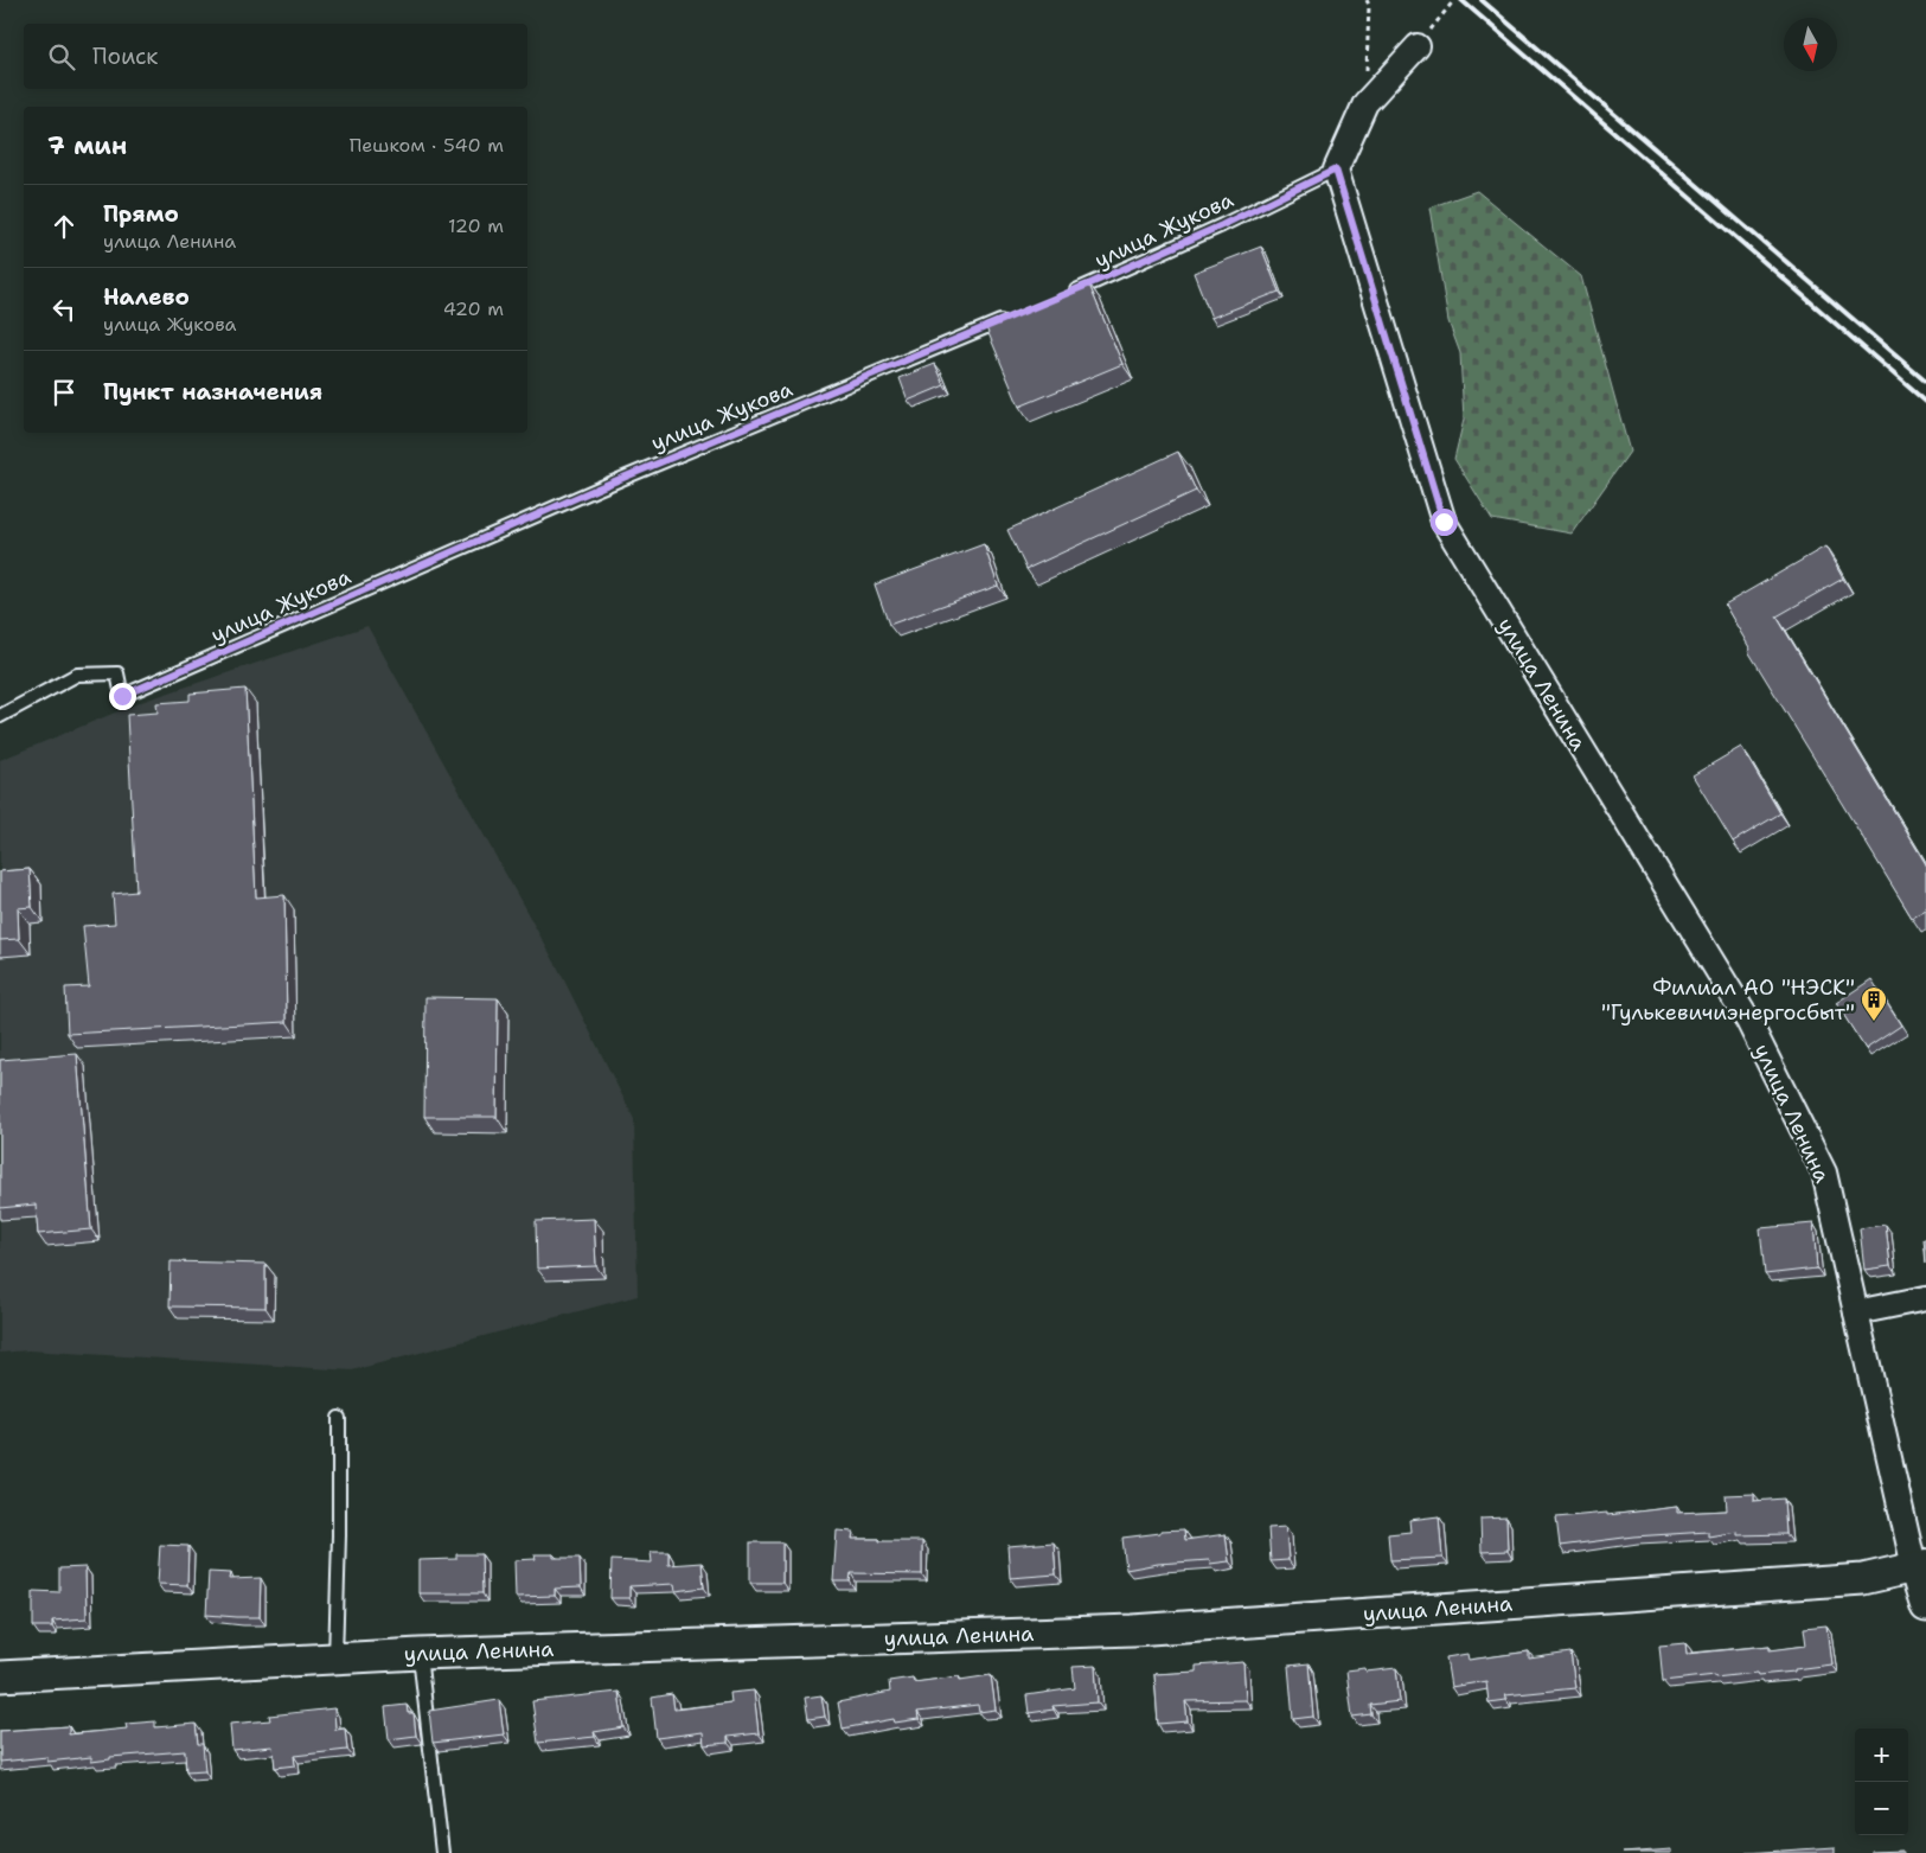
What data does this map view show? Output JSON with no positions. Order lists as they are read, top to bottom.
{
  "streets": {
    "street": ["улица Ленина"],
    "lane": ["улица Жукова"]
  },
  "crossings": [
    ["улица Жукова", "улица Ленина"]
  ],
  "places": {
    "building": ["Филиал АО \"НЭСК\" \"Гулькевичиэнергосбыт\""]
  },
  "north": "bottom",
  "page": {
    "search": "Поиск",
    "heading": ["7 мин", "Пешком · 540 m"],
    "list": [
      ["Прямо", "улица Ленина", "120 m"],
      ["Налево", "улица Жукова", "420 m"],
      "Пункт назначения"
    ],
    "map_buttons": ["+", "−"]
  }
}
